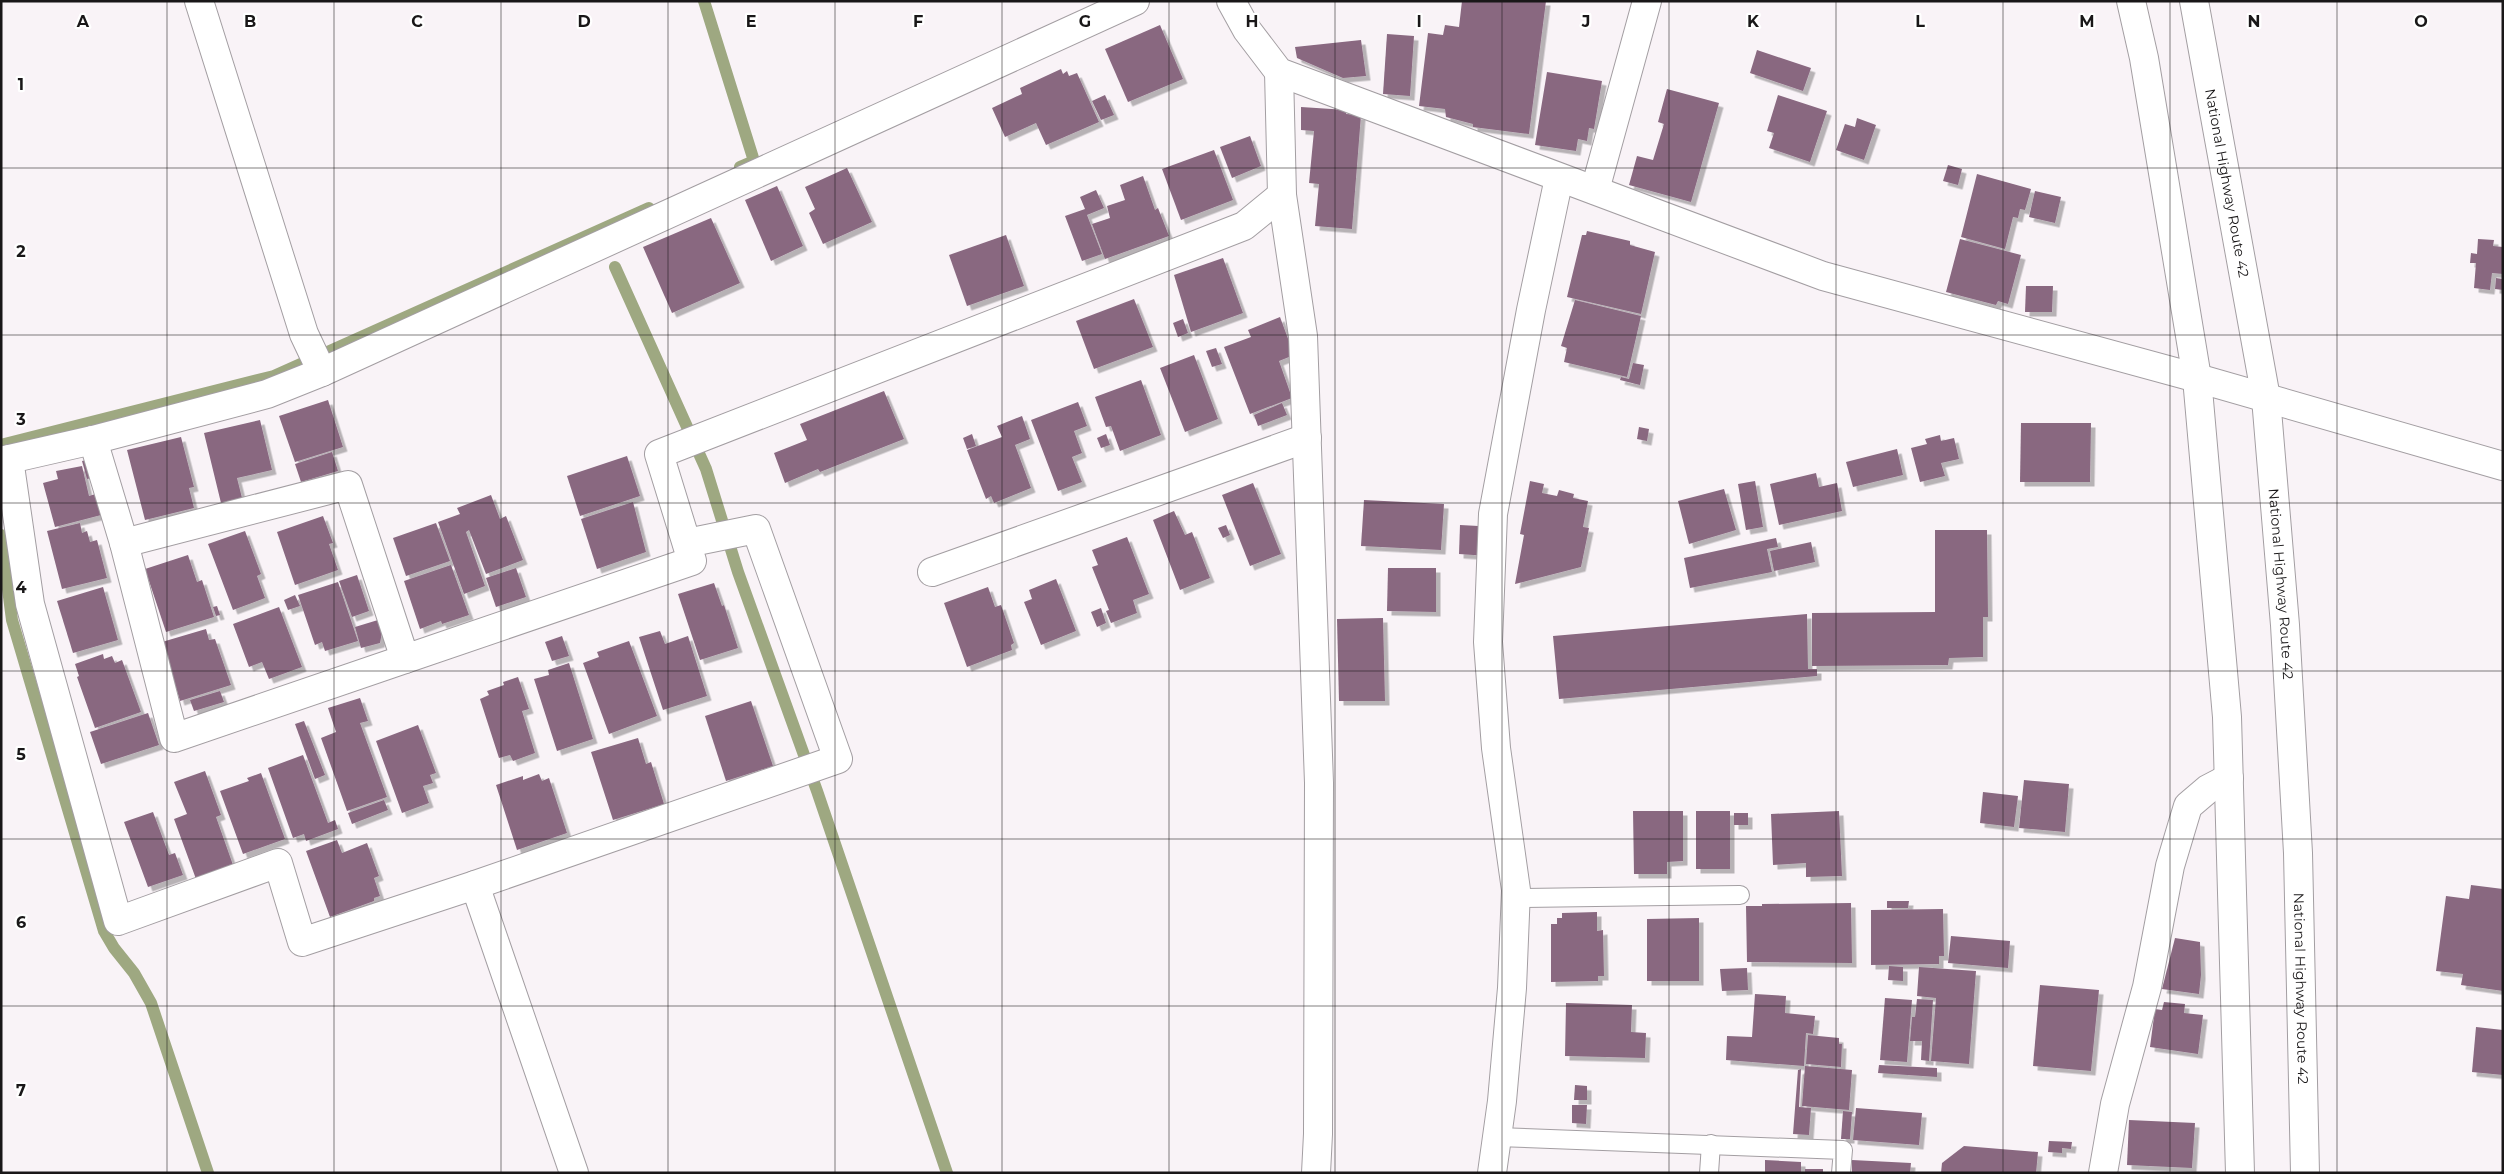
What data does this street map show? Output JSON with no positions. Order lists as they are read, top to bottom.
{
  "streets": {
    "main road": ["National Highway Route 42"]
  },
  "grid": {
    "columns": [
      "A",
      "B",
      "C",
      "D",
      "E",
      "F",
      "G",
      "H",
      "I",
      "J",
      "K",
      "L",
      "M",
      "N",
      "O"
    ],
    "rows": [
      "1",
      "2",
      "3",
      "4",
      "5",
      "6",
      "7"
    ]
  }
}
